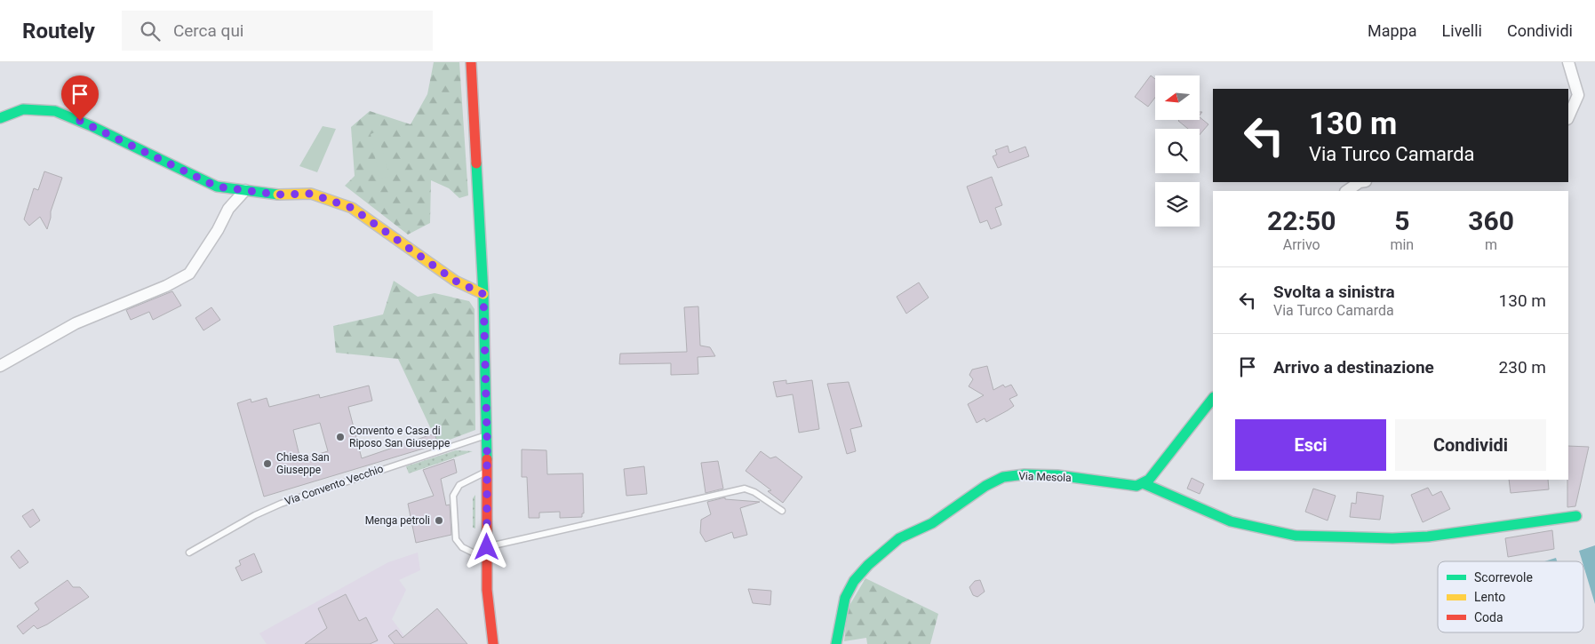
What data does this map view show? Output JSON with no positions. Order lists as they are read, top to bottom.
{
  "streets": {
    "street": ["Via Mesola"],
    "lane": ["Via Convento Vecchio"]
  },
  "places": ["Convento e Casa di Riposo San Giuseppe", "Chiesa San Giuseppe", "Menga petroli"],
  "legend": ["Scorrevole", "Lento", "Coda"],
  "north": "left",
  "page": {
    "header": "Routely",
    "search": "Cerca qui",
    "nav": ["Mappa", "Livelli", "Condividi"],
    "turn": ["130 m", "Via Turco Camarda"],
    "eta": [
      "22:50",
      "Arrivo",
      "5",
      "min",
      "360",
      "m"
    ],
    "list": [
      {
        "name": "Svolta a sinistra",
        "note": "Via Turco Camarda",
        "value": "130 m"
      },
      {
        "name": "Arrivo a destinazione",
        "value": "230 m"
      }
    ],
    "buttons": ["Esci", "Condividi"]
  }
}
